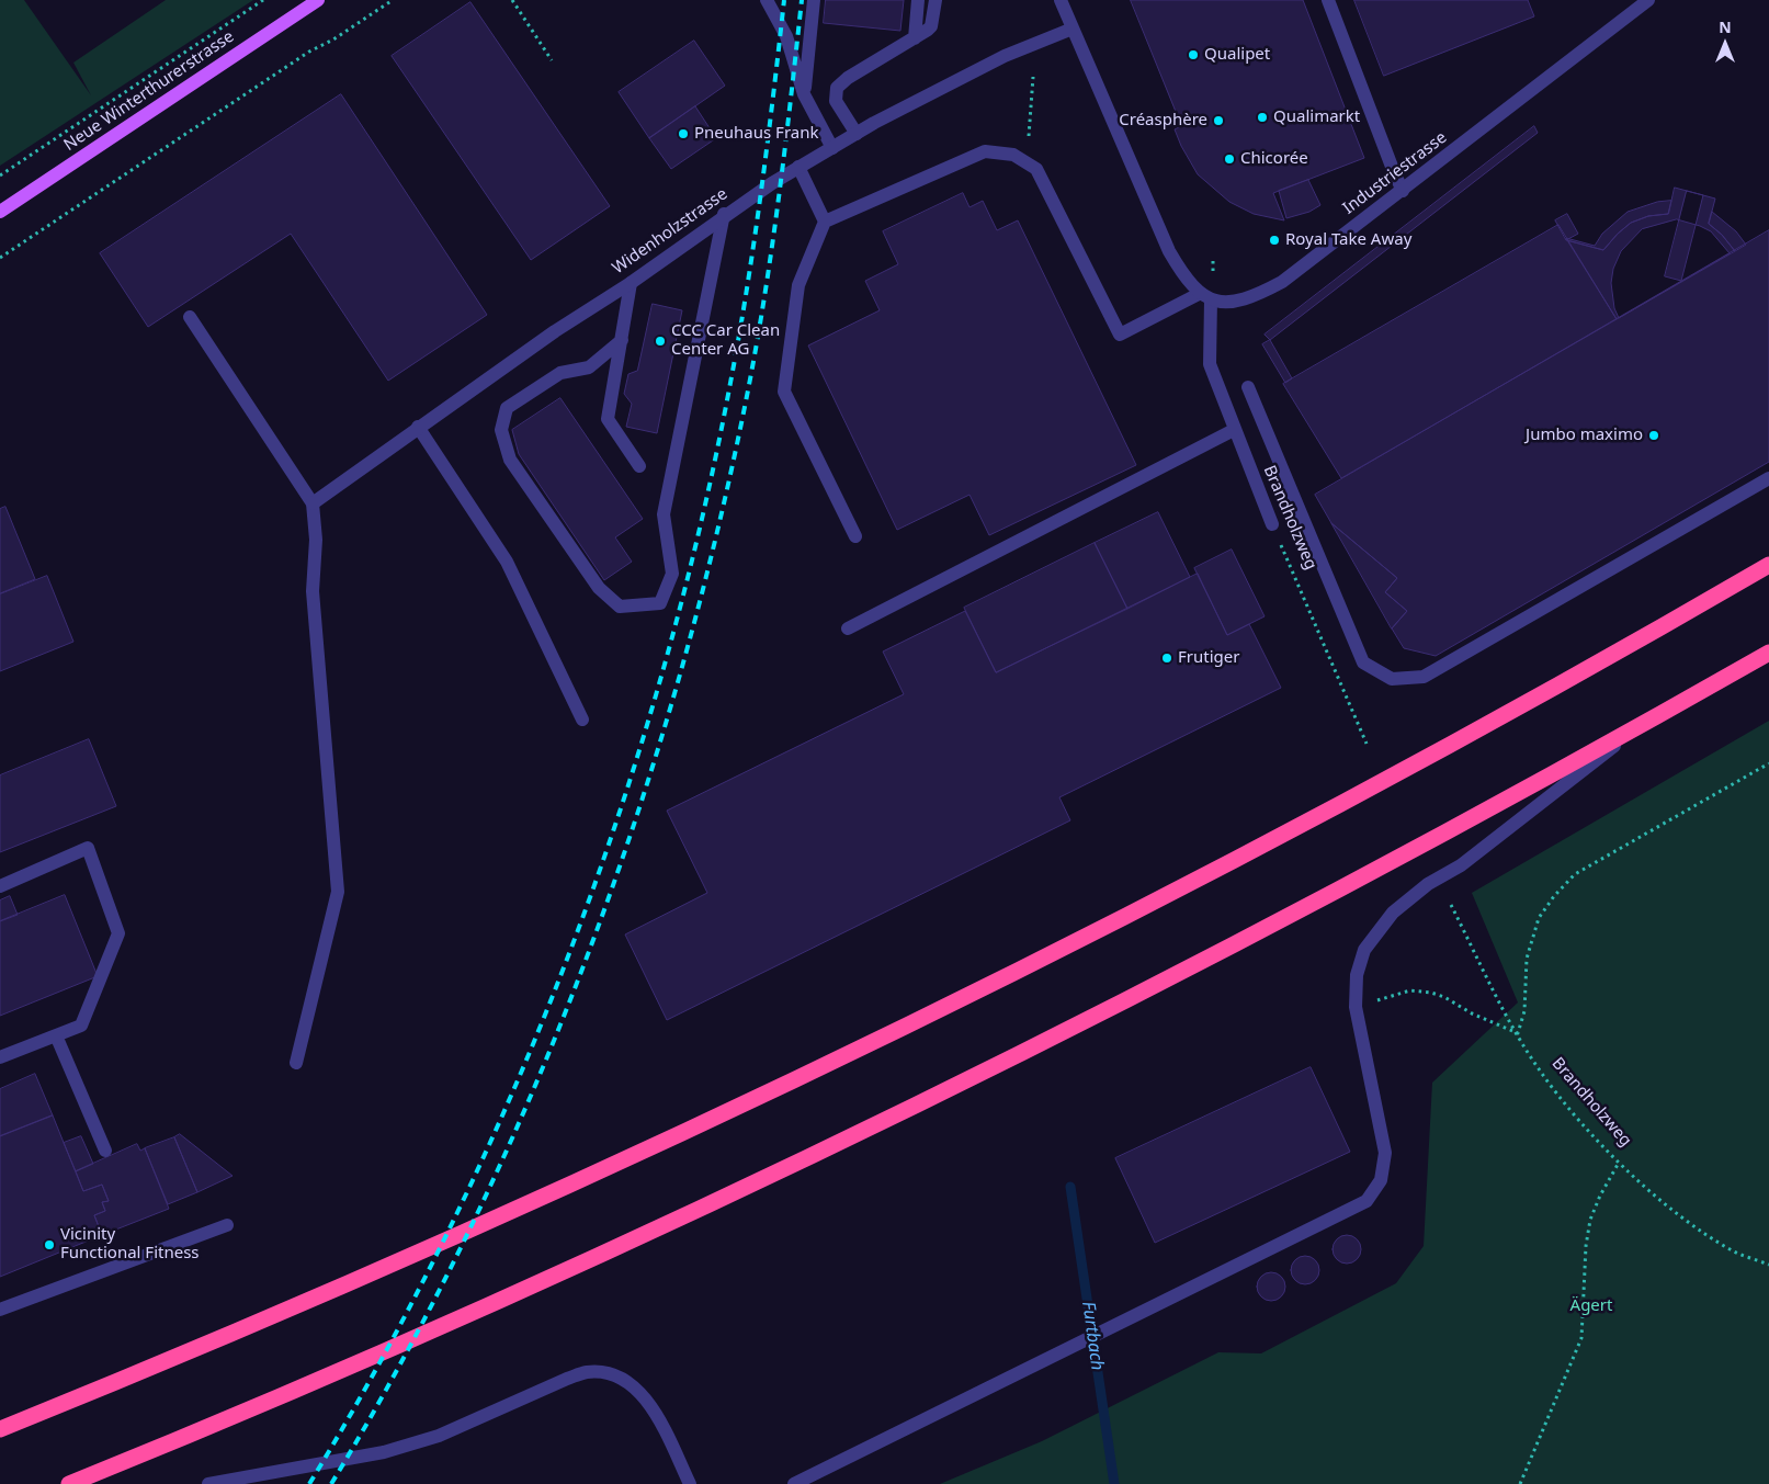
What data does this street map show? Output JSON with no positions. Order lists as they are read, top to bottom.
{
  "streets": {
    "main road": ["Neue Winterthurerstrasse"],
    "street": ["Industriestrasse", "Widenholzstrasse", "Brandholzweg"]
  },
  "crossings": [
    ["Industriestrasse", "Brandholzweg"]
  ],
  "water": ["Furtbach"],
  "parks": ["Ägert"],
  "places": [
    "Qualipet",
    "Qualimarkt",
    "Créasphère",
    "Pneuhaus Frank",
    "Chicorée",
    "Royal Take Away",
    "CCC Car Clean Center AG",
    "Jumbo maximo",
    "Frutiger",
    "Vicinity Functional Fitness"
  ],
  "north": "top"
}
